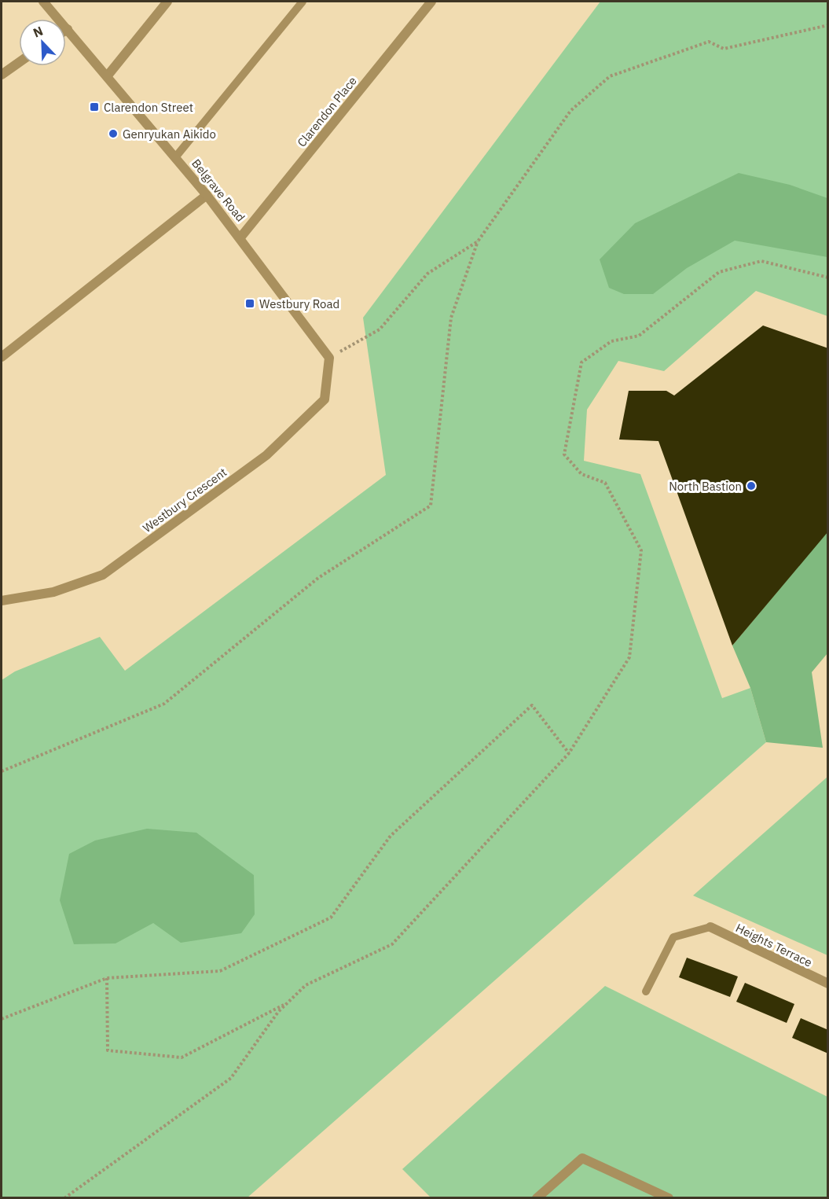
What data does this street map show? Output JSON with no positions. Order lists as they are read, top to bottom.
{
  "streets": {
    "street": [
      "Clarendon Place",
      "Belgrave Road",
      "Westbury Crescent",
      "Heights Terrace"
    ]
  },
  "crossings": [
    ["Clarendon Place", "Belgrave Road"],
    ["Belgrave Road", "Westbury Crescent"]
  ],
  "places": {
    "transit": ["Clarendon Street", "Westbury Road"],
    "other": ["Genryukan Aikido", "North Bastion"]
  },
  "north": "top left"
}
